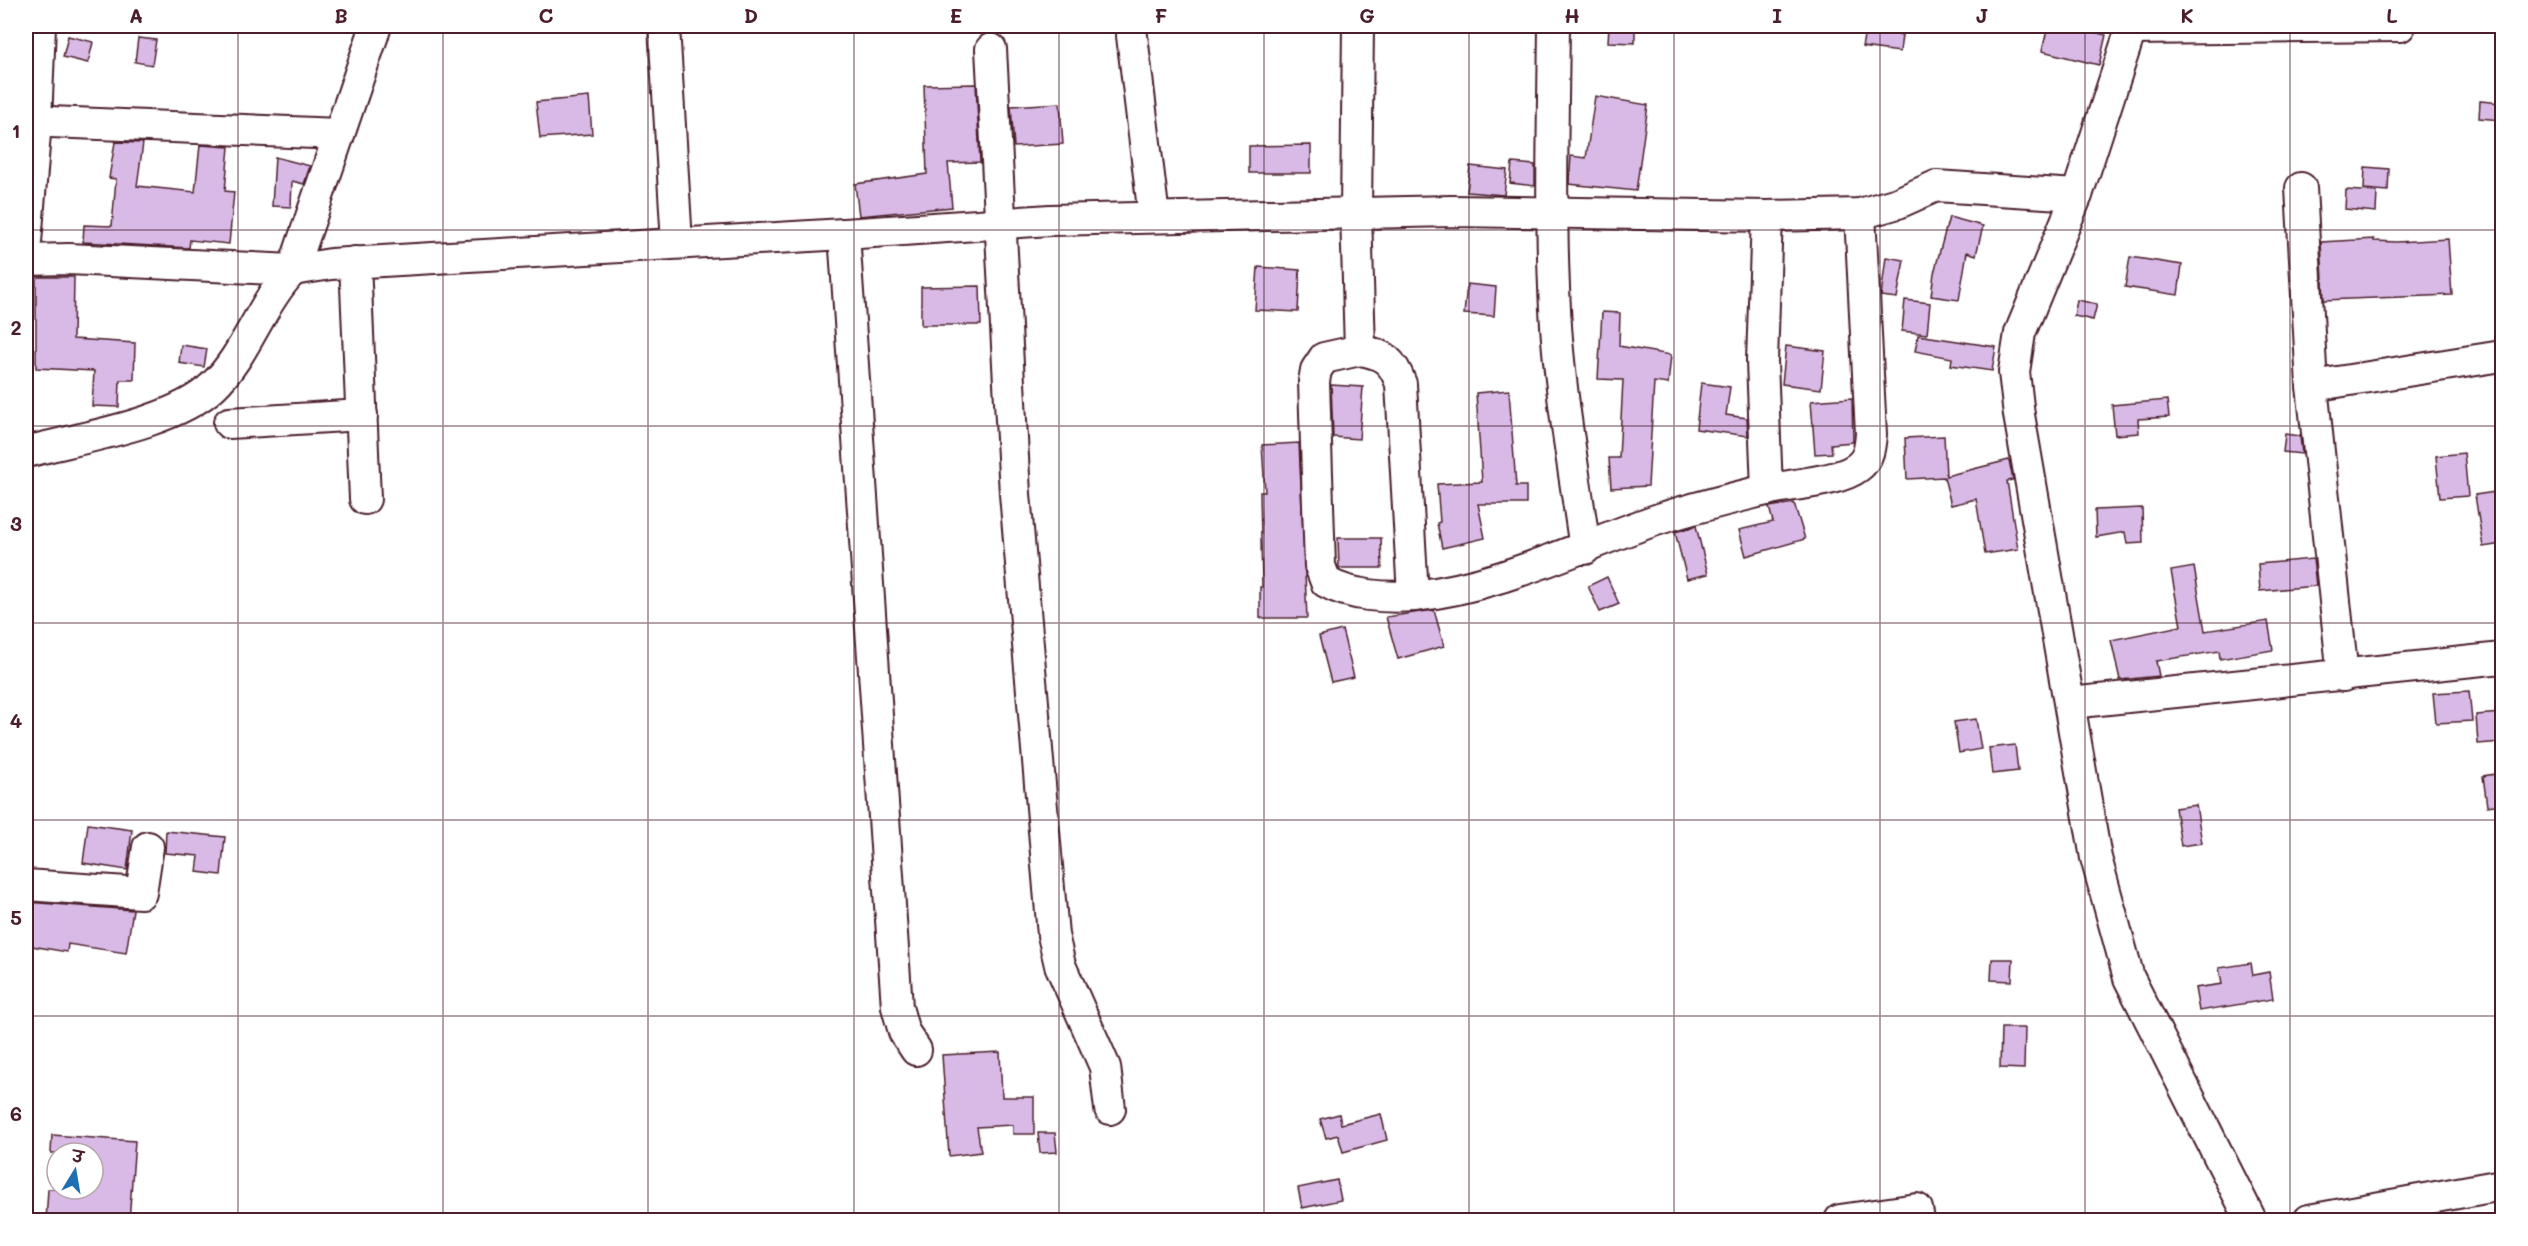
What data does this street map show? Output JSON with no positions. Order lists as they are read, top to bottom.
{
  "north": "top",
  "grid": {
    "columns": [
      "A",
      "B",
      "C",
      "D",
      "E",
      "F",
      "G",
      "H",
      "I",
      "J",
      "K",
      "L"
    ],
    "rows": [
      "1",
      "2",
      "3",
      "4",
      "5",
      "6"
    ]
  }
}
